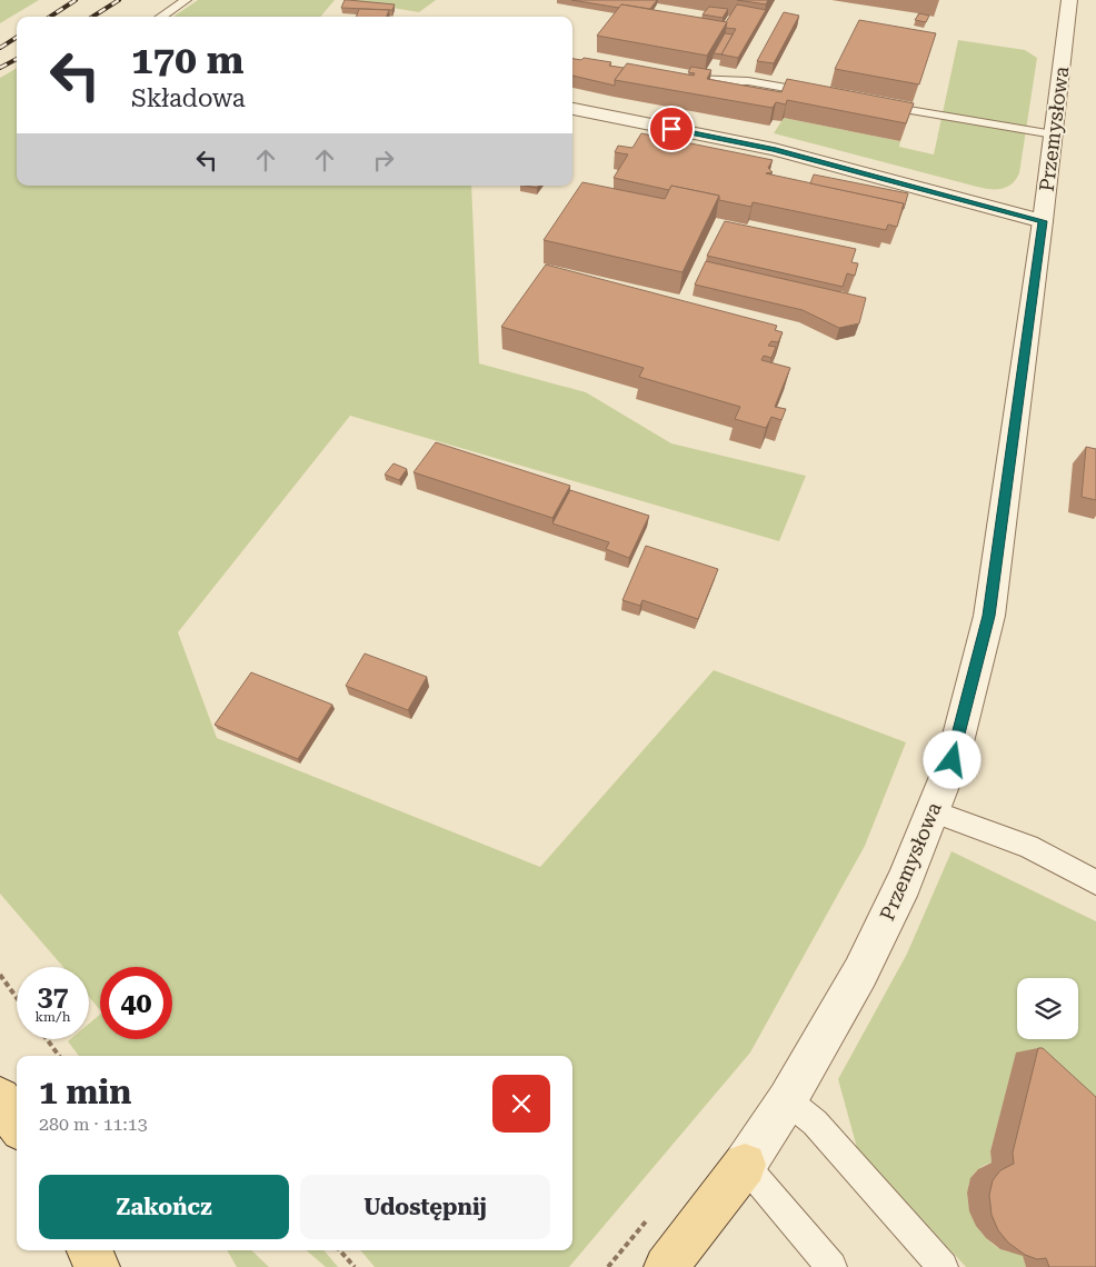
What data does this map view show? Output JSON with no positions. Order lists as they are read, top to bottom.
{
  "streets": {
    "street": ["Przemysłowa"]
  },
  "page": {
    "turn": ["170 m", "Składowa"],
    "speed": "37 km/h",
    "limit": "40",
    "heading": ["1 min", "280 m · 11:13"],
    "buttons": ["Zakończ", "Udostępnij"]
  }
}
